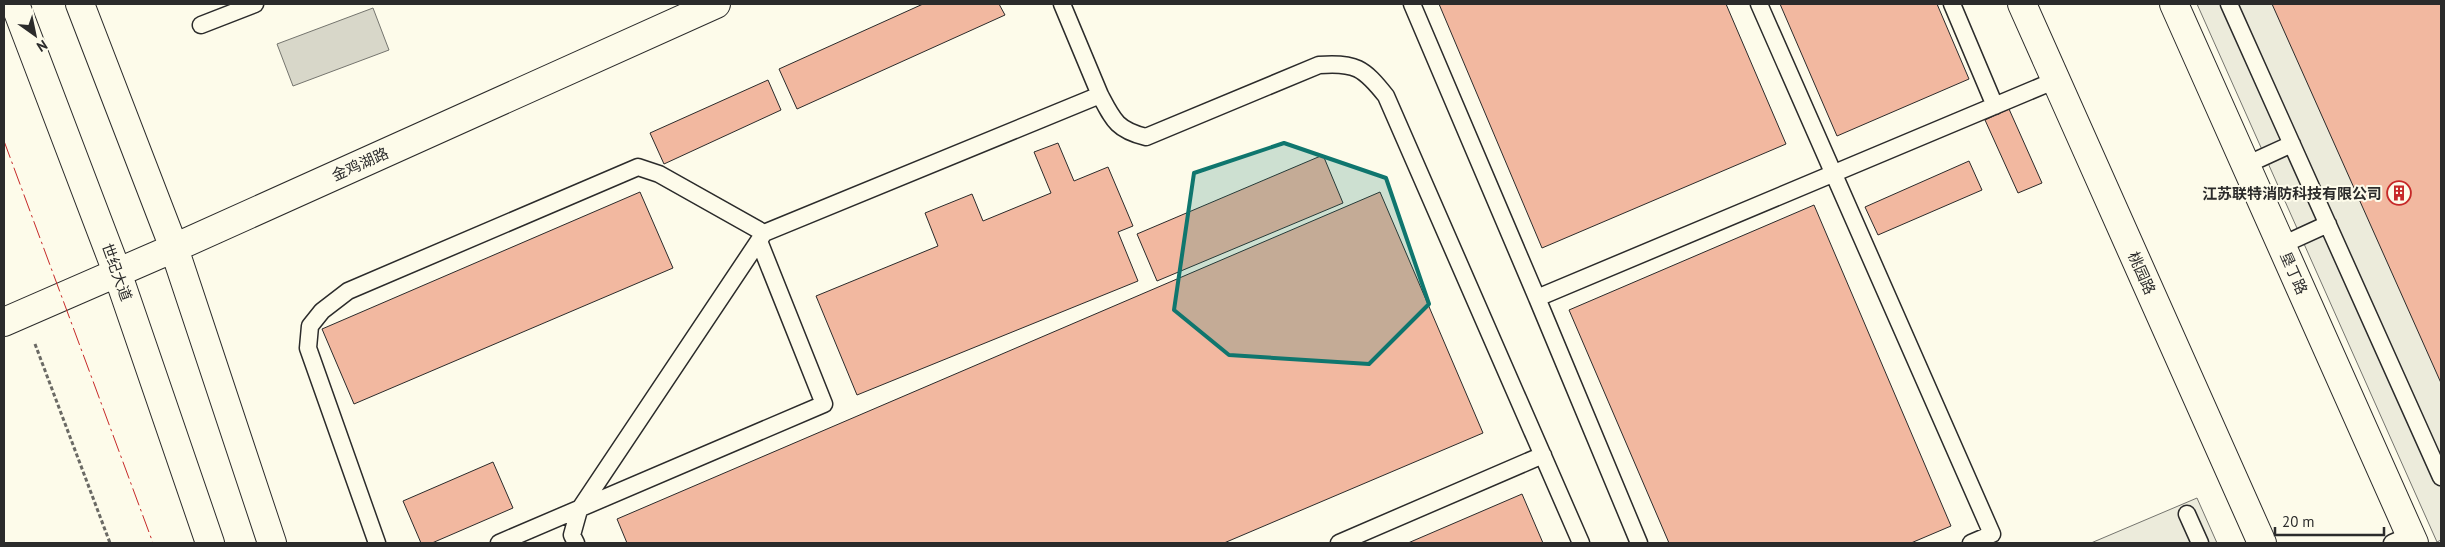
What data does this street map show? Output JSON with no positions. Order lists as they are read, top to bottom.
{
  "streets": {
    "street": [
      "金鸡湖路",
      "世纪大道",
      "桃园路",
      "垦丁路"
    ]
  },
  "crossings": [
    ["金鸡湖路", "世纪大道"]
  ],
  "places": {
    "building": ["江苏联特消防科技有限公司"]
  },
  "scale_bar": "20 m",
  "north": "bottom right"
}
